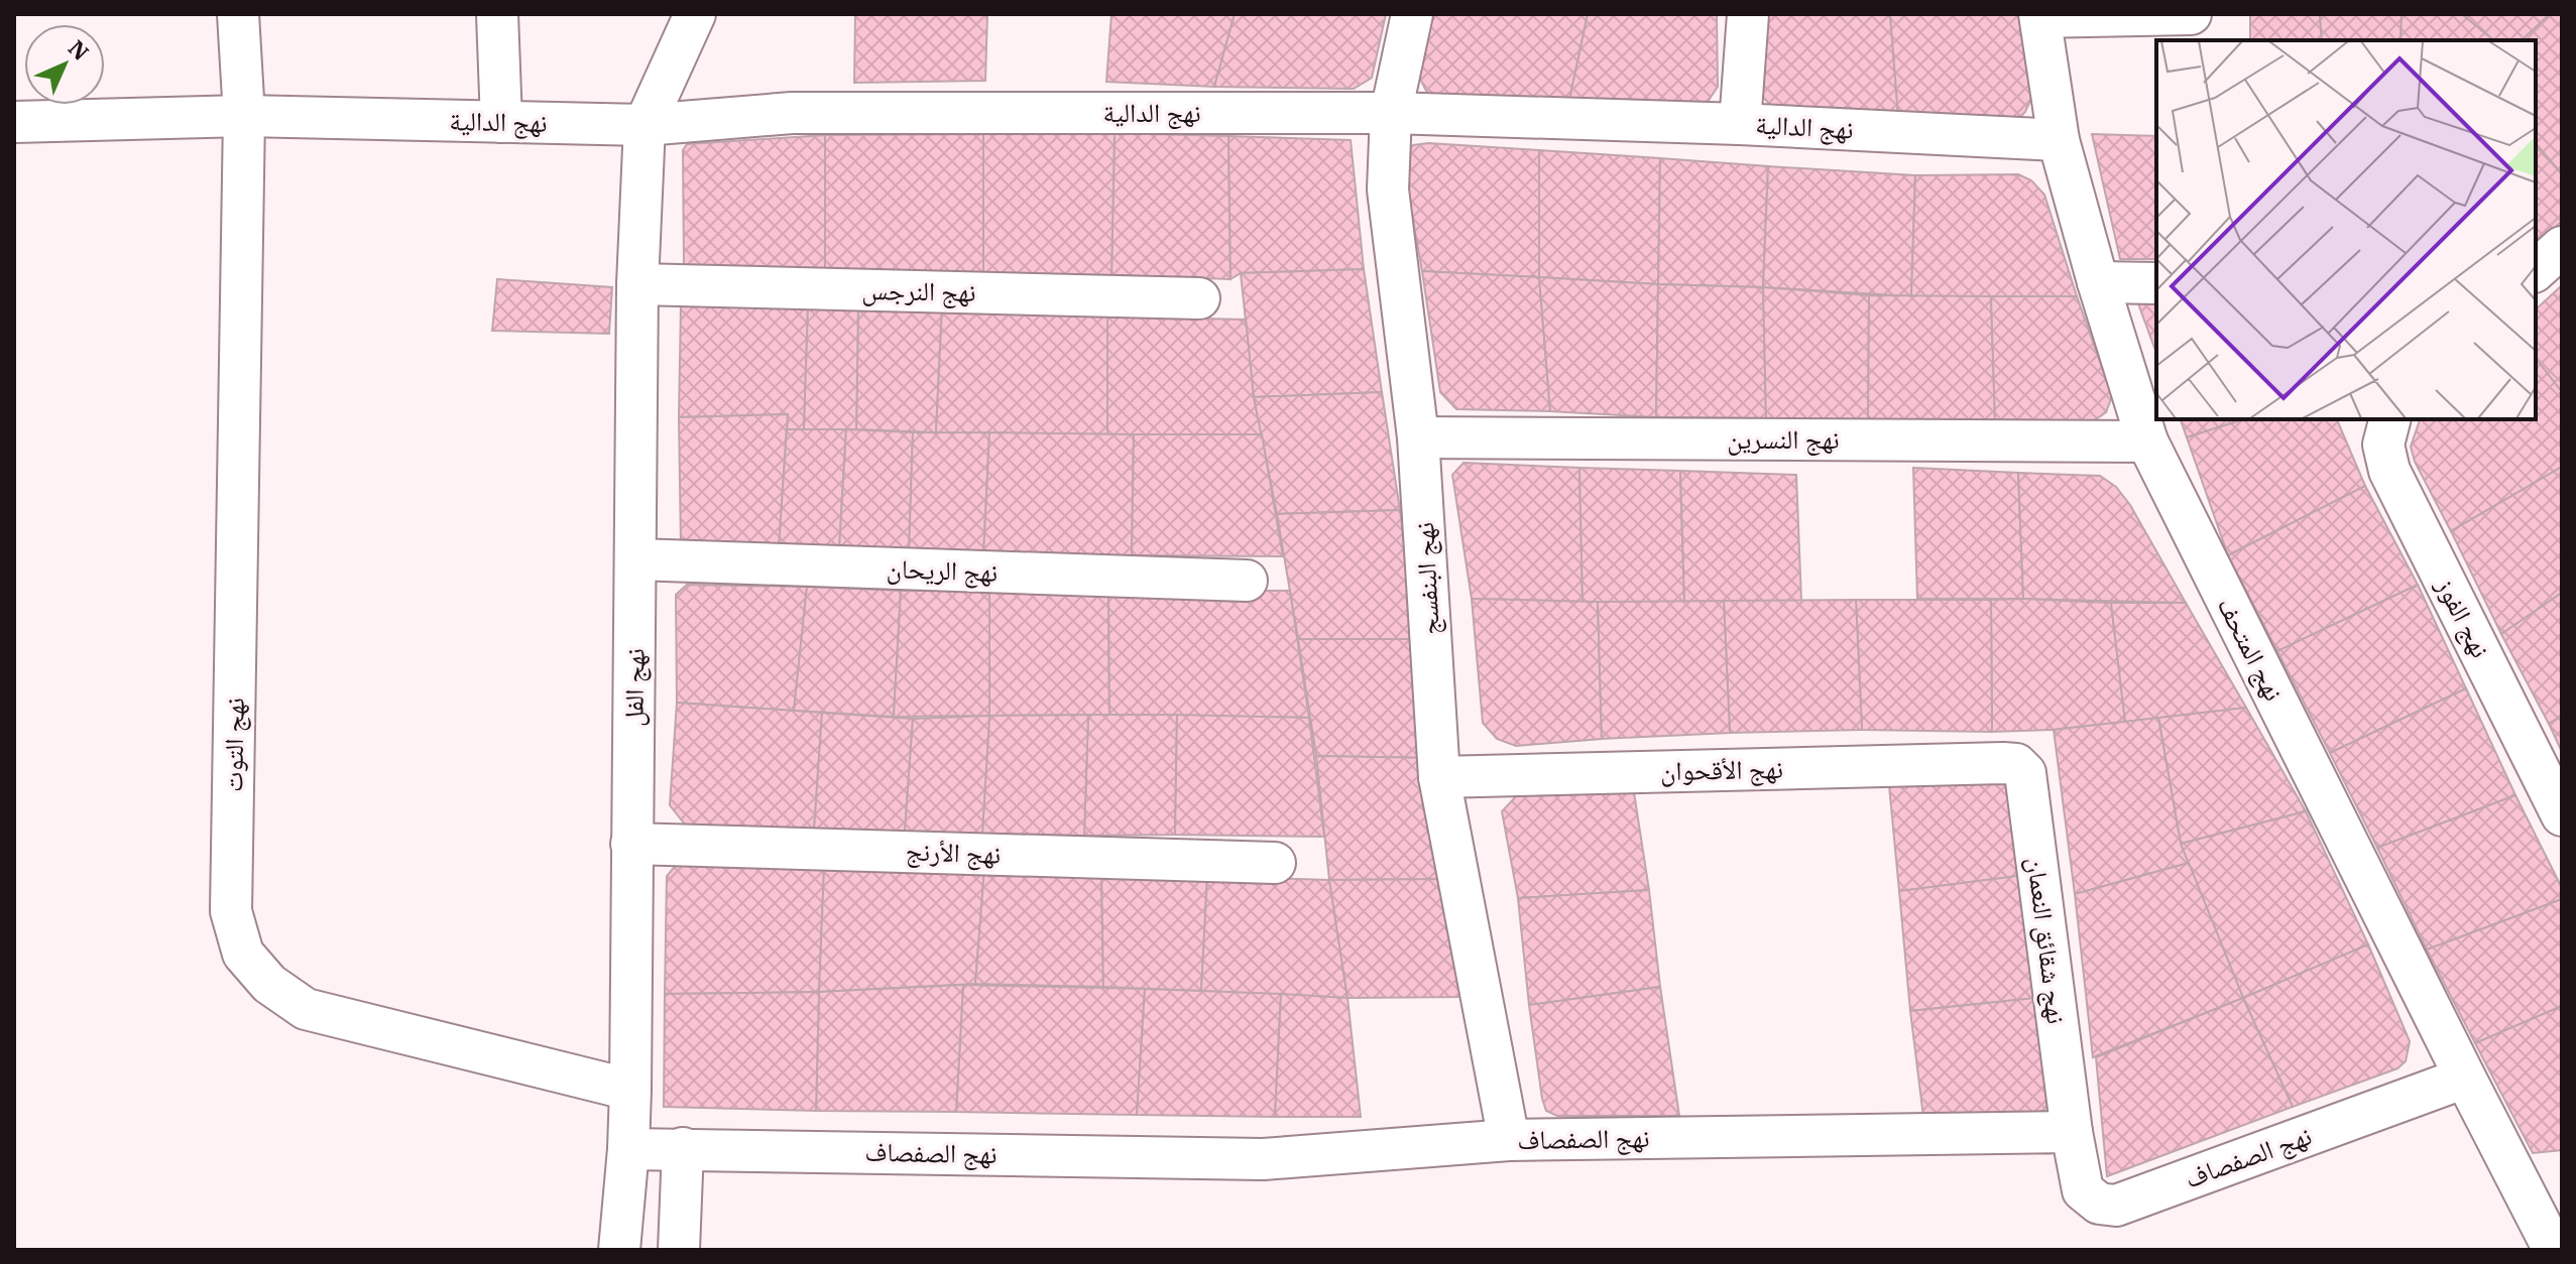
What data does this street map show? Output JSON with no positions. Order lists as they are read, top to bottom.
{
  "streets": {
    "street": [
      "نهج الدالية",
      "نهج النرجس",
      "نهج النسرين",
      "نهج الريحان",
      "نهج البنفسج",
      "نهج الفوز",
      "نهج المتحف",
      "نهج الفل",
      "نهج التوت",
      "نهج الأقحوان",
      "نهج الأرنج",
      "نهج شقائق النعمان",
      "نهج الصفصاف"
    ]
  },
  "crossings": [
    ["نهج الدالية", "نهج البنفسج"],
    ["نهج الدالية", "نهج المتحف"],
    ["نهج الدالية", "نهج الفل"],
    ["نهج الدالية", "نهج التوت"],
    ["نهج النرجس", "نهج الفل"],
    ["نهج النسرين", "نهج البنفسج"],
    ["نهج النسرين", "نهج المتحف"],
    ["نهج الريحان", "نهج الفل"],
    ["نهج البنفسج", "نهج الأقحوان"],
    ["نهج البنفسج", "نهج الصفصاف"],
    ["نهج المتحف", "نهج الصفصاف"],
    ["نهج الفل", "نهج التوت"],
    ["نهج الفل", "نهج الأرنج"],
    ["نهج الفل", "نهج الصفصاف"],
    ["نهج الأقحوان", "نهج شقائق النعمان"],
    ["نهج شقائق النعمان", "نهج الصفصاف"]
  ],
  "north": "top right"
}
